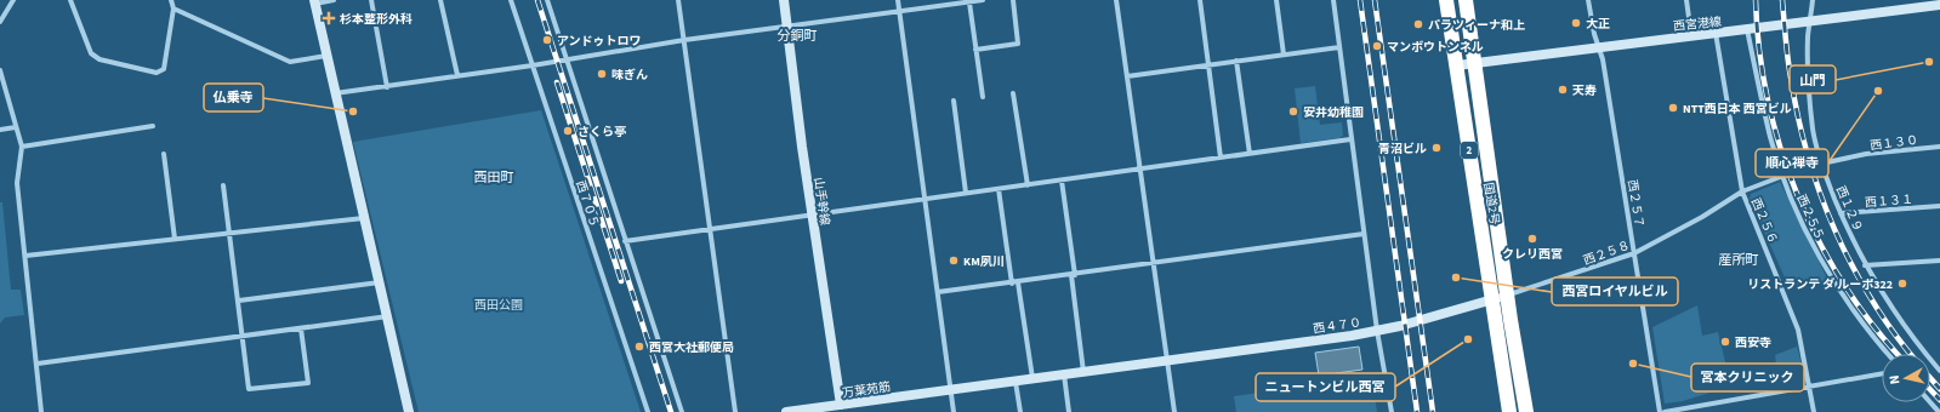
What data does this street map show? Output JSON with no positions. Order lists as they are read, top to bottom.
{
  "streets": {
    "highway": ["2", "国道2号"],
    "street": [
      "西宮港線",
      "西１３０",
      "西１３１",
      "山手幹線",
      "西７０５",
      "西２５７",
      "西１２９",
      "西２５５",
      "西２５６",
      "西２５８",
      "西４７０",
      "万葉苑筋"
    ]
  },
  "crossings": [
    ["西宮港線", "国道2号"],
    ["西宮港線", "西２５７"],
    ["西宮港線", "西１２９"],
    ["西宮港線", "西２５５"],
    ["西宮港線", "西２５６"],
    ["西１３０", "西１２９"],
    ["西１３１", "西１２９"],
    ["山手幹線", "万葉苑筋"],
    ["国道2号", "西２５８"],
    ["国道2号", "西４７０"],
    ["西２５７", "西２５８"],
    ["西２５５", "西２５８"],
    ["西２５６", "西２５８"],
    ["西２５８", "西４７０"],
    ["西４７０", "万葉苑筋"]
  ],
  "districts": ["分銅町", "西田町", "産所町"],
  "parks": ["西田公園"],
  "places": {
    "health": ["杉本整形外科"],
    "other": [
      "大正",
      "パラツィーナ和上",
      "アンドゥトロワ",
      "マンボウトンネル",
      "山門",
      "味ぎん",
      "天寿",
      "順心禅寺",
      "NTT西日本 西宮ビル",
      "仏乗寺",
      "安井幼稚園",
      "さくら亭",
      "青沼ビル",
      "クレリ西宮",
      "KM夙川",
      "西宮ロイヤルビル",
      "リストランテ ダ ルーポ322",
      "ニュートンビル西宮",
      "西安寺",
      "西宮大社郵便局",
      "宮本クリニック"
    ]
  },
  "north": "left"
}
